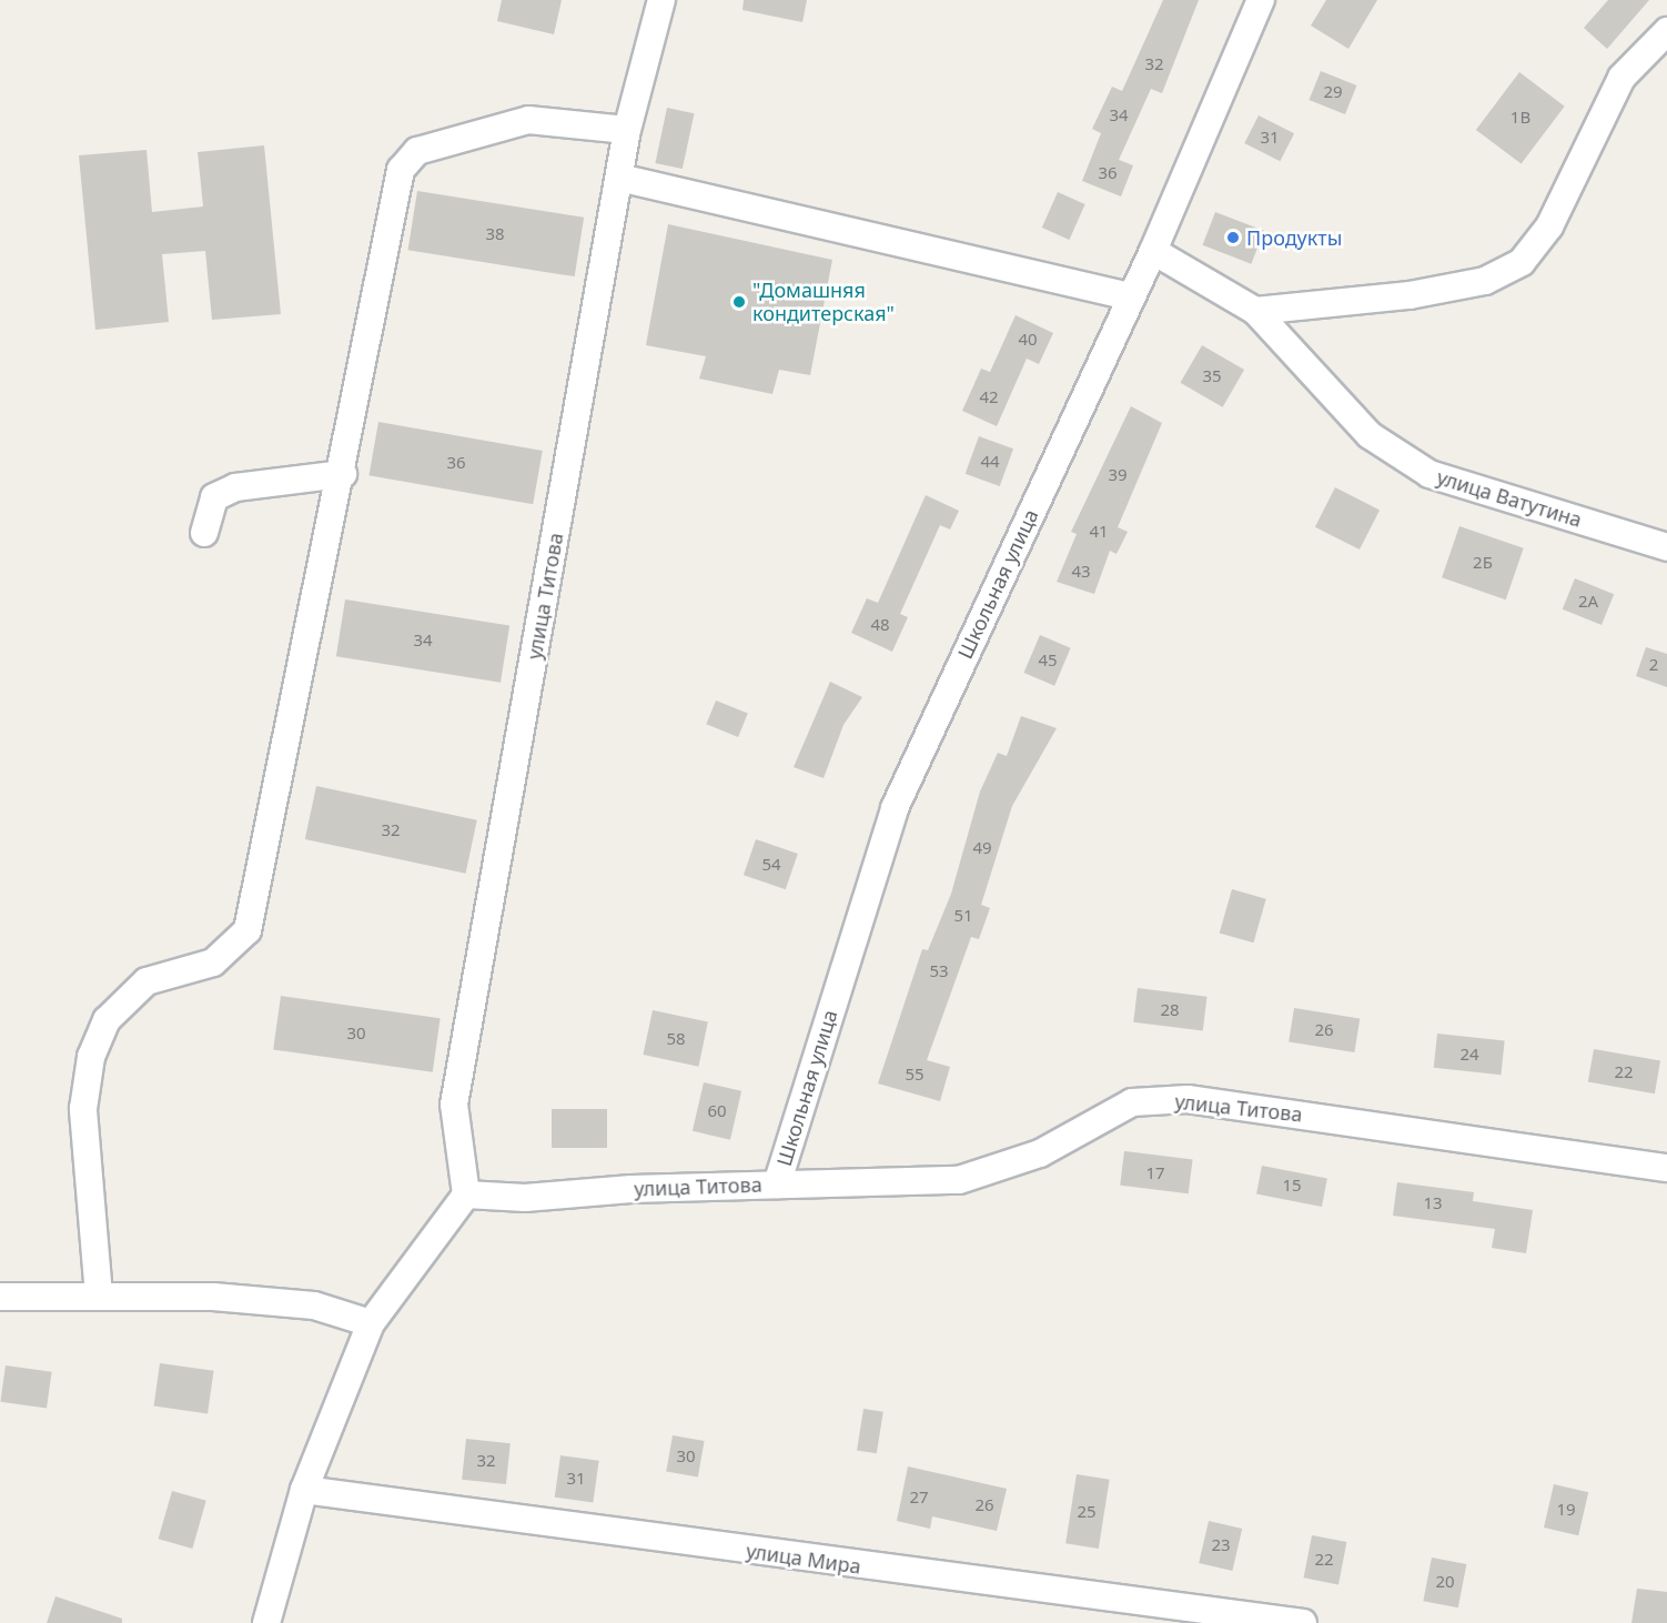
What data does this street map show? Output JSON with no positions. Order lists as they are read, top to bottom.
{
  "streets": {
    "street": [
      "улица Ватутина",
      "Школьная улица",
      "улица Титова",
      "улица Мира"
    ]
  },
  "crossings": [
    ["улица Ватутина", "Школьная улица"],
    ["Школьная улица", "улица Титова"]
  ],
  "places": ["Продукты", "\"Домашняя кондитерская\""],
  "house_numbers": [
    "32",
    "29",
    "34",
    "1В",
    "31",
    "36",
    "38",
    "40",
    "35",
    "42",
    "44",
    "36",
    "39",
    "41",
    "2Б",
    "43",
    "2А",
    "48",
    "34",
    "45",
    "2",
    "32",
    "49",
    "54",
    "51",
    "53",
    "28",
    "26",
    "30",
    "58",
    "24",
    "22",
    "55",
    "60",
    "17",
    "15",
    "13",
    "30",
    "32",
    "31",
    "27",
    "26",
    "19",
    "25",
    "23",
    "22",
    "20"
  ]
}
